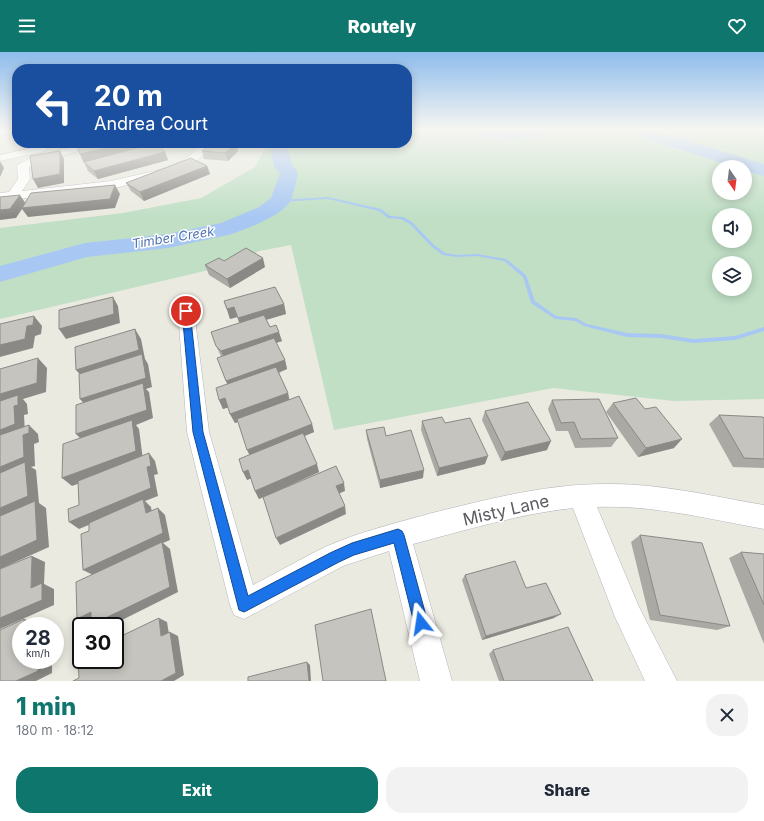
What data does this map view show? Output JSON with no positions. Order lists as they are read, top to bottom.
{
  "streets": {
    "street": ["Misty Lane"]
  },
  "water": ["Timber Creek"],
  "north": "bottom",
  "page": {
    "header": "Routely",
    "turn": ["20 m", "Andrea Court"],
    "speed": "28 km/h",
    "limit": "30",
    "heading": ["1 min", "180 m · 18:12"],
    "buttons": ["Exit", "Share"]
  }
}
